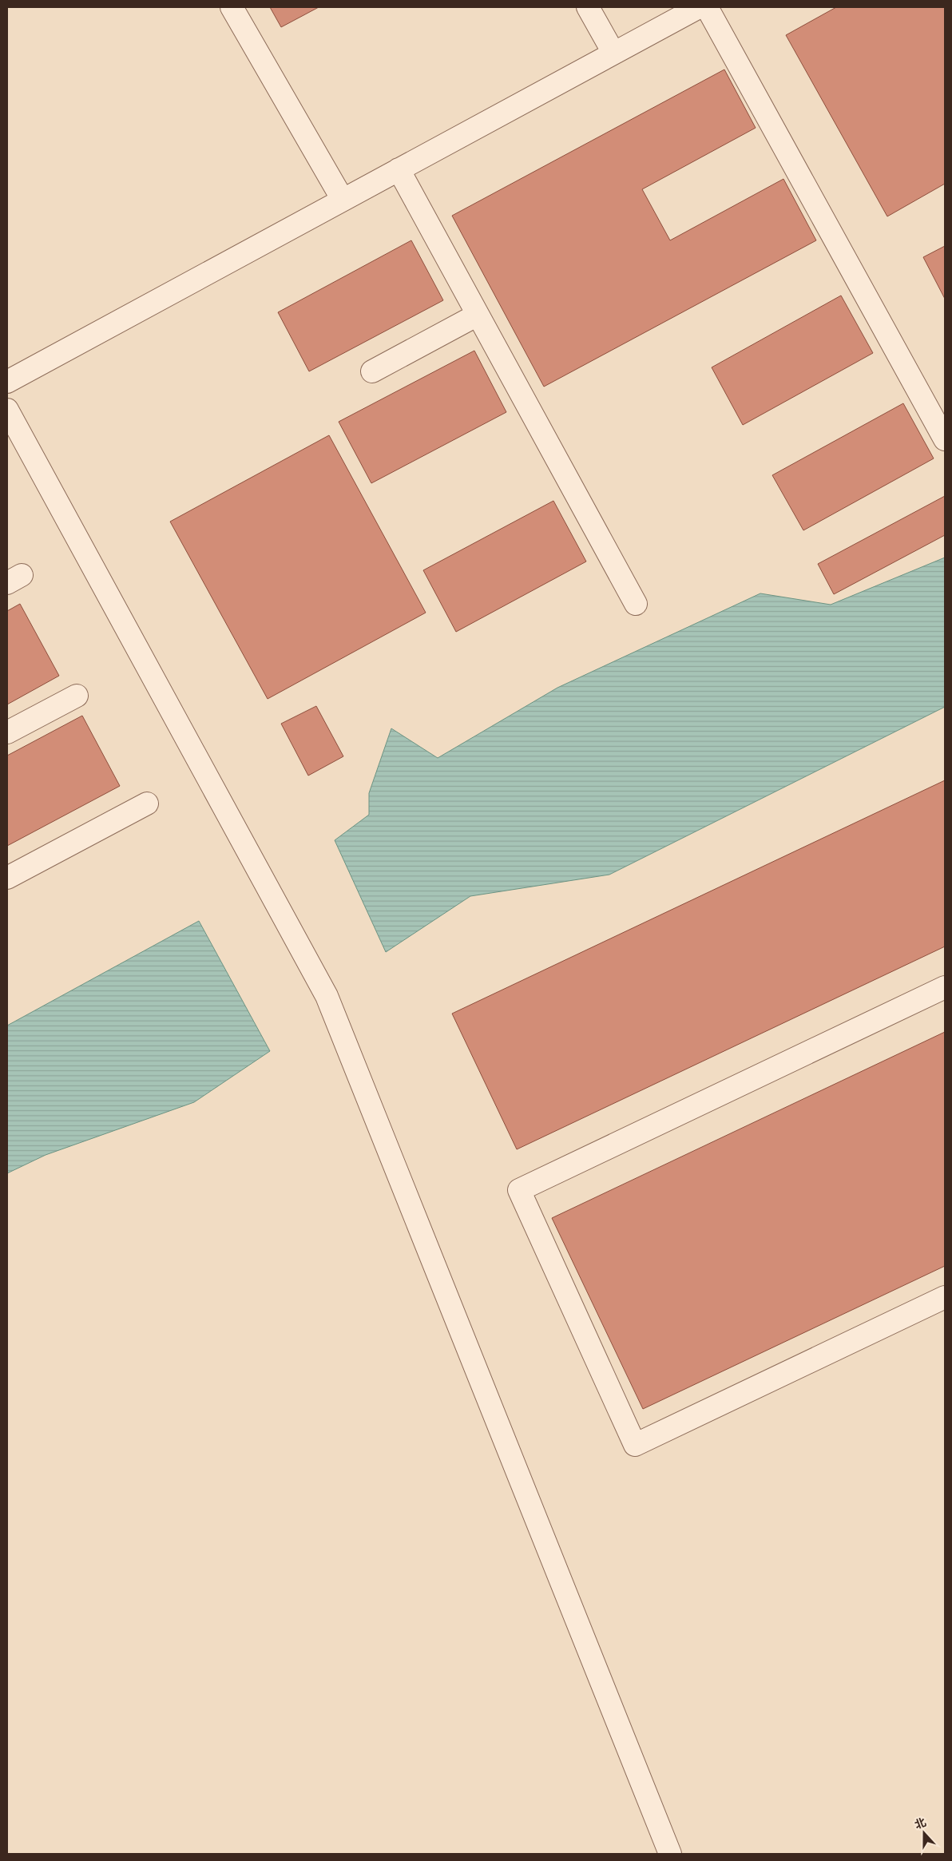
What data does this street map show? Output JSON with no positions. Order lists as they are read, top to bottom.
{
  "north": "top"
}
